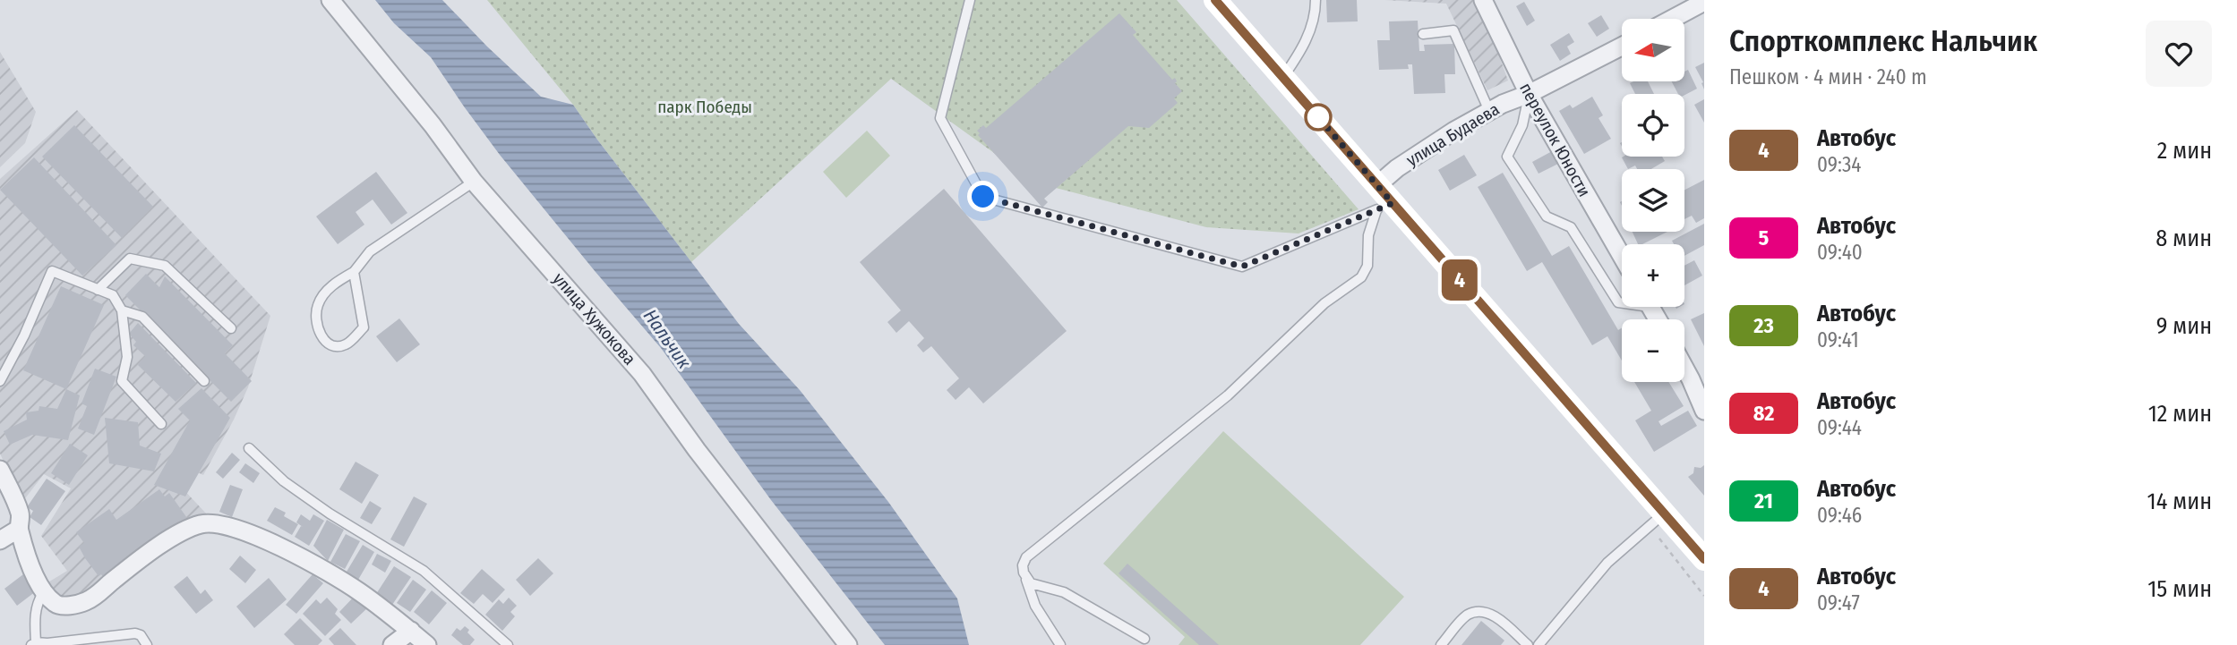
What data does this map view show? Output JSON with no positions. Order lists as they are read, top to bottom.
{
  "streets": {
    "street": ["улица Будаева", "переулок Юности", "улица Хужокова"]
  },
  "crossings": [
    ["улица Будаева", "переулок Юности"]
  ],
  "water": ["Нальчик"],
  "parks": ["парк Победы"],
  "lines": ["bus line 4"],
  "north": "left",
  "page": {
    "on_map": "4",
    "heading": ["Спорткомплекс Нальчик", "Пешком · 4 мин · 240 m"],
    "map_buttons": ["+", "−"],
    "list": [
      {
        "mark": "4",
        "name": "Автобус",
        "note": "09:34",
        "value": "2 мин"
      },
      {
        "mark": "5",
        "name": "Автобус",
        "note": "09:40",
        "value": "8 мин"
      },
      {
        "mark": "23",
        "name": "Автобус",
        "note": "09:41",
        "value": "9 мин"
      },
      {
        "mark": "82",
        "name": "Автобус",
        "note": "09:44",
        "value": "12 мин"
      },
      {
        "mark": "21",
        "name": "Автобус",
        "note": "09:46",
        "value": "14 мин"
      },
      {
        "mark": "4",
        "name": "Автобус",
        "note": "09:47",
        "value": "15 мин"
      }
    ]
  }
}
